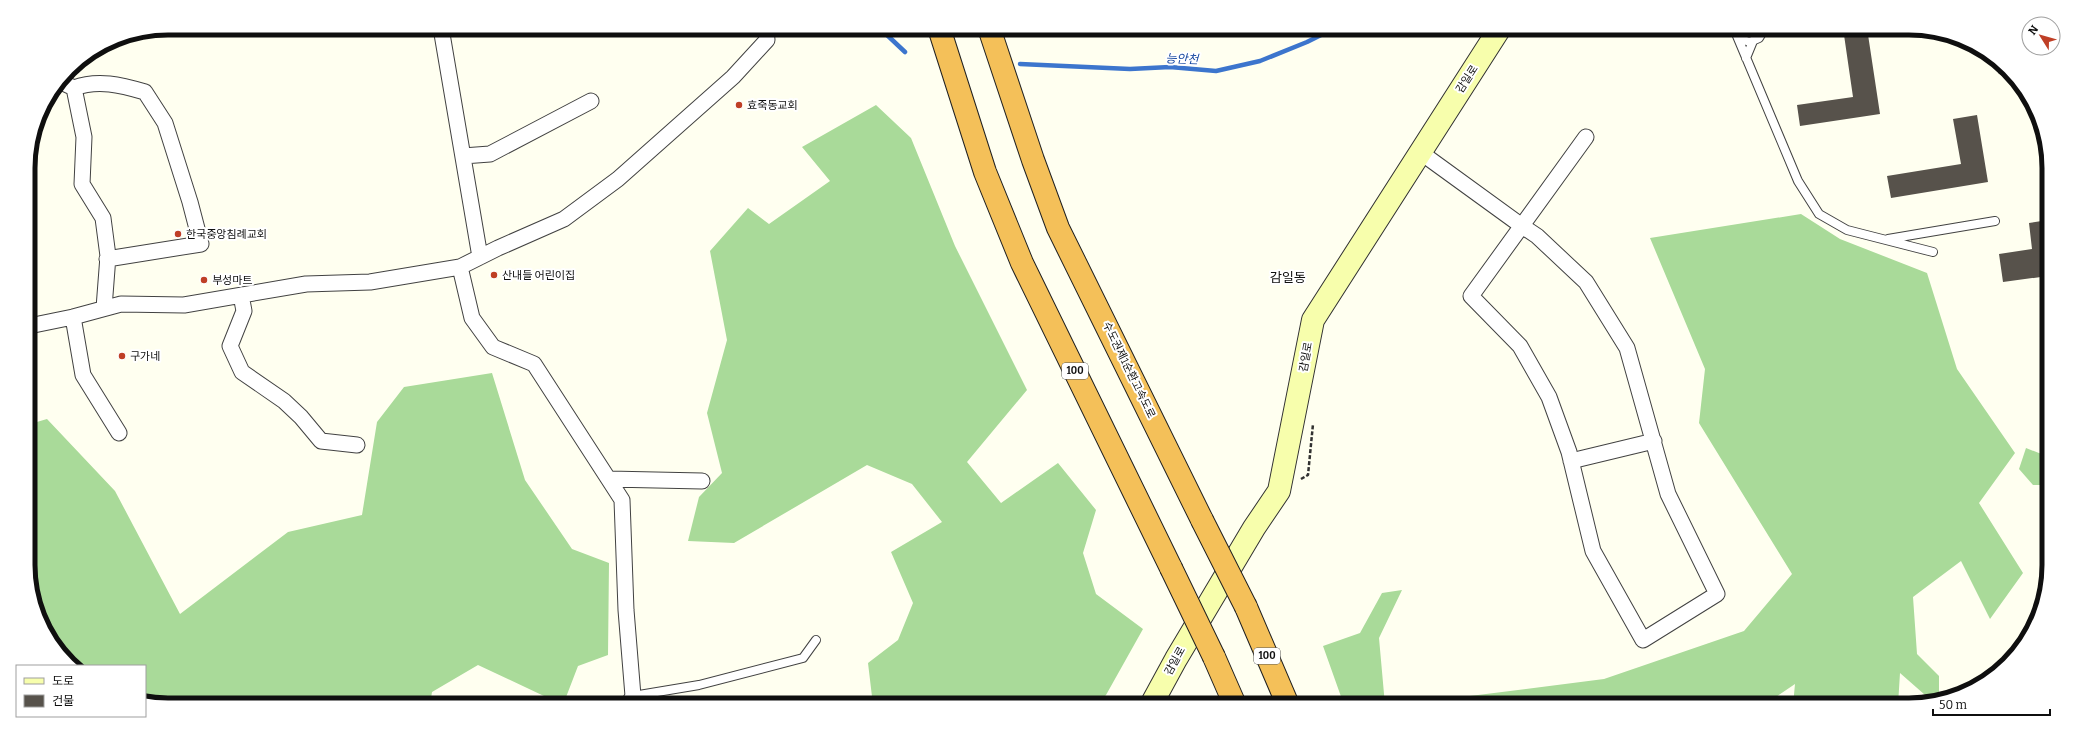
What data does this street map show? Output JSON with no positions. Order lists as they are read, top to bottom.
{
  "streets": {
    "highway": ["수도권제1순환고속도로", "100"],
    "street": ["감일로"]
  },
  "districts": ["감일동"],
  "water": ["능안천"],
  "places": [
    "효죽동교회",
    "한국중앙침례교회",
    "산내들 어린이집",
    "부성마트",
    "구가네"
  ],
  "legend": ["도로", "건물"],
  "scale_bar": "50 m",
  "north": "top left"
}
